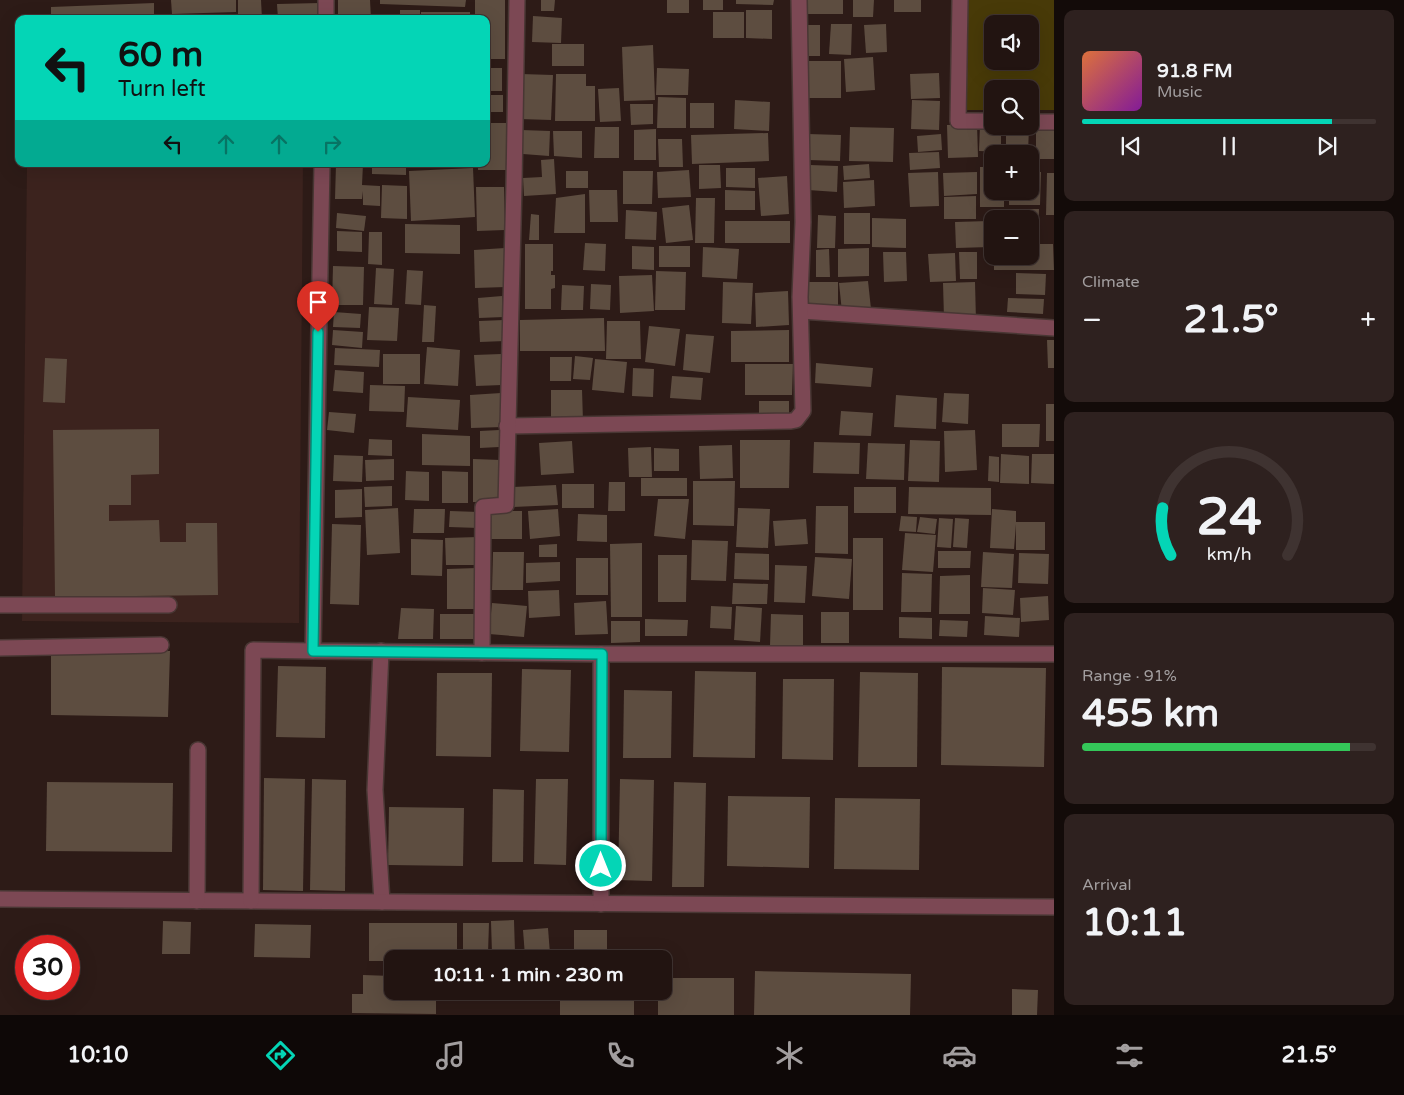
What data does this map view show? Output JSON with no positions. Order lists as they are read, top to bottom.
{
  "page": {
    "map_buttons": ["+", "−"],
    "turn": ["60 m", "Turn left"],
    "song": ["91.8 FM", "Music"],
    "tile": [
      "Climate",
      ["Range · 91%", "455 km"],
      ["Arrival", "10:11"]
    ],
    "heat": ["−", "21.5°", "+"],
    "limit": "30",
    "trip": "10:11 · 1 min · 230 m",
    "tabs": ["10:10", "21.5°"],
    "gauge": ["24", "km/h"]
  }
}
